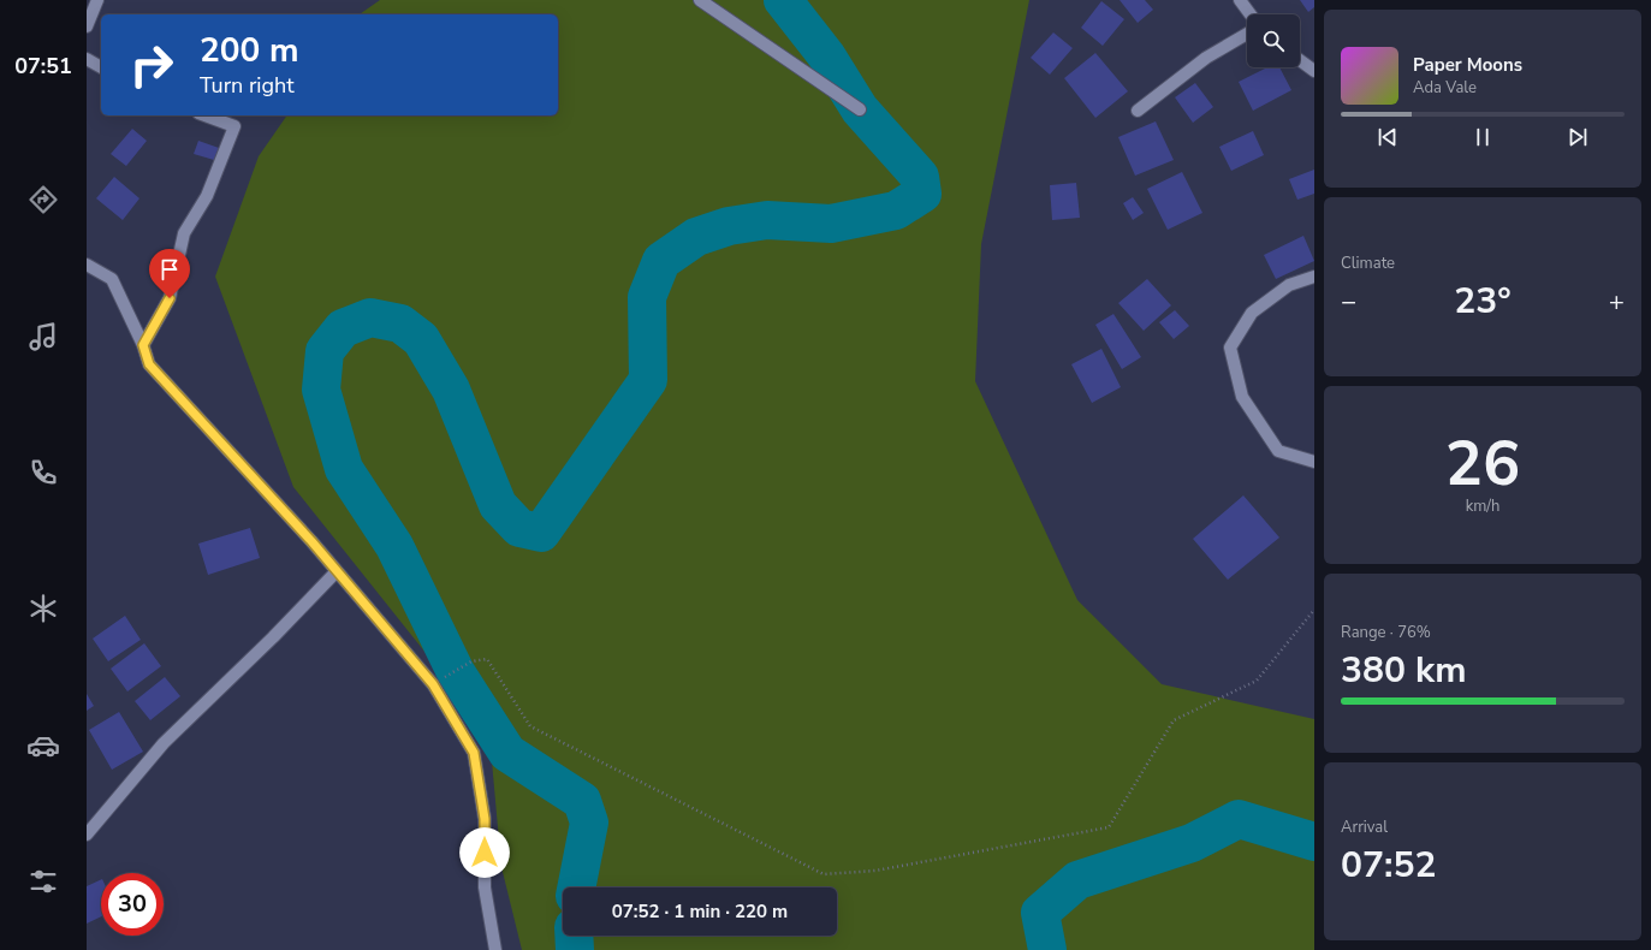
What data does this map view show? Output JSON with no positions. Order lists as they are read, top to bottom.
{
  "page": {
    "tabs": "07:51",
    "turn": ["200 m", "Turn right"],
    "song": ["Paper Moons", "Ada Vale"],
    "tile": [
      "Climate",
      ["26", "km/h"],
      ["Range · 76%", "380 km"],
      ["Arrival", "07:52"]
    ],
    "heat": ["−", "23°", "+"],
    "limit": "30",
    "trip": "07:52 · 1 min · 220 m"
  }
}
